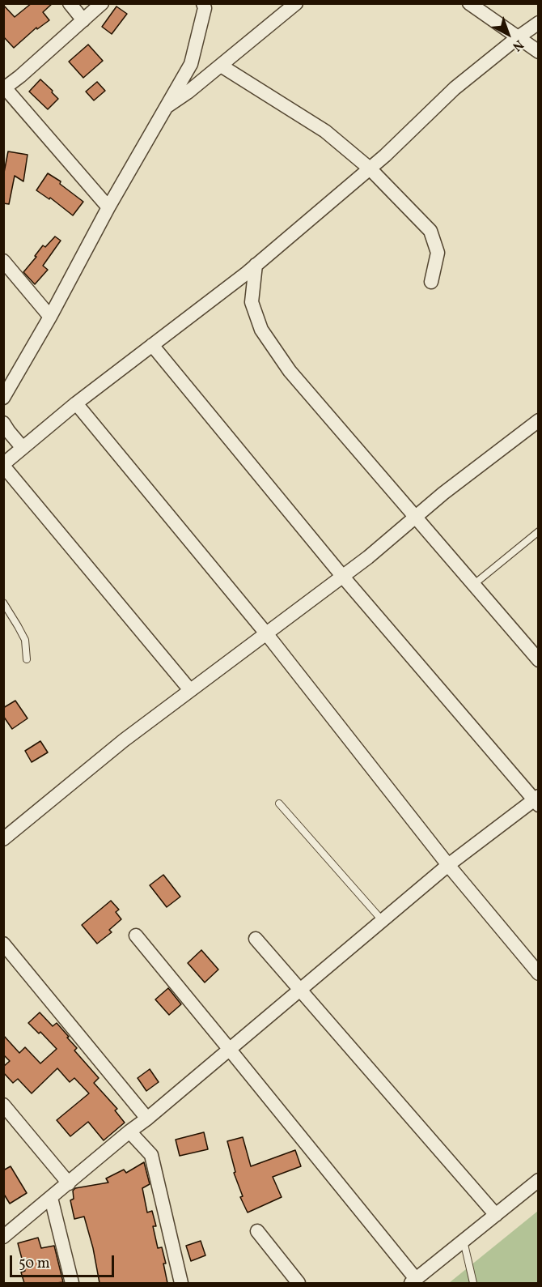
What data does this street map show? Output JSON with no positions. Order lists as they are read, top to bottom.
{
  "scale_bar": "50 m",
  "north": "bottom right"
}
